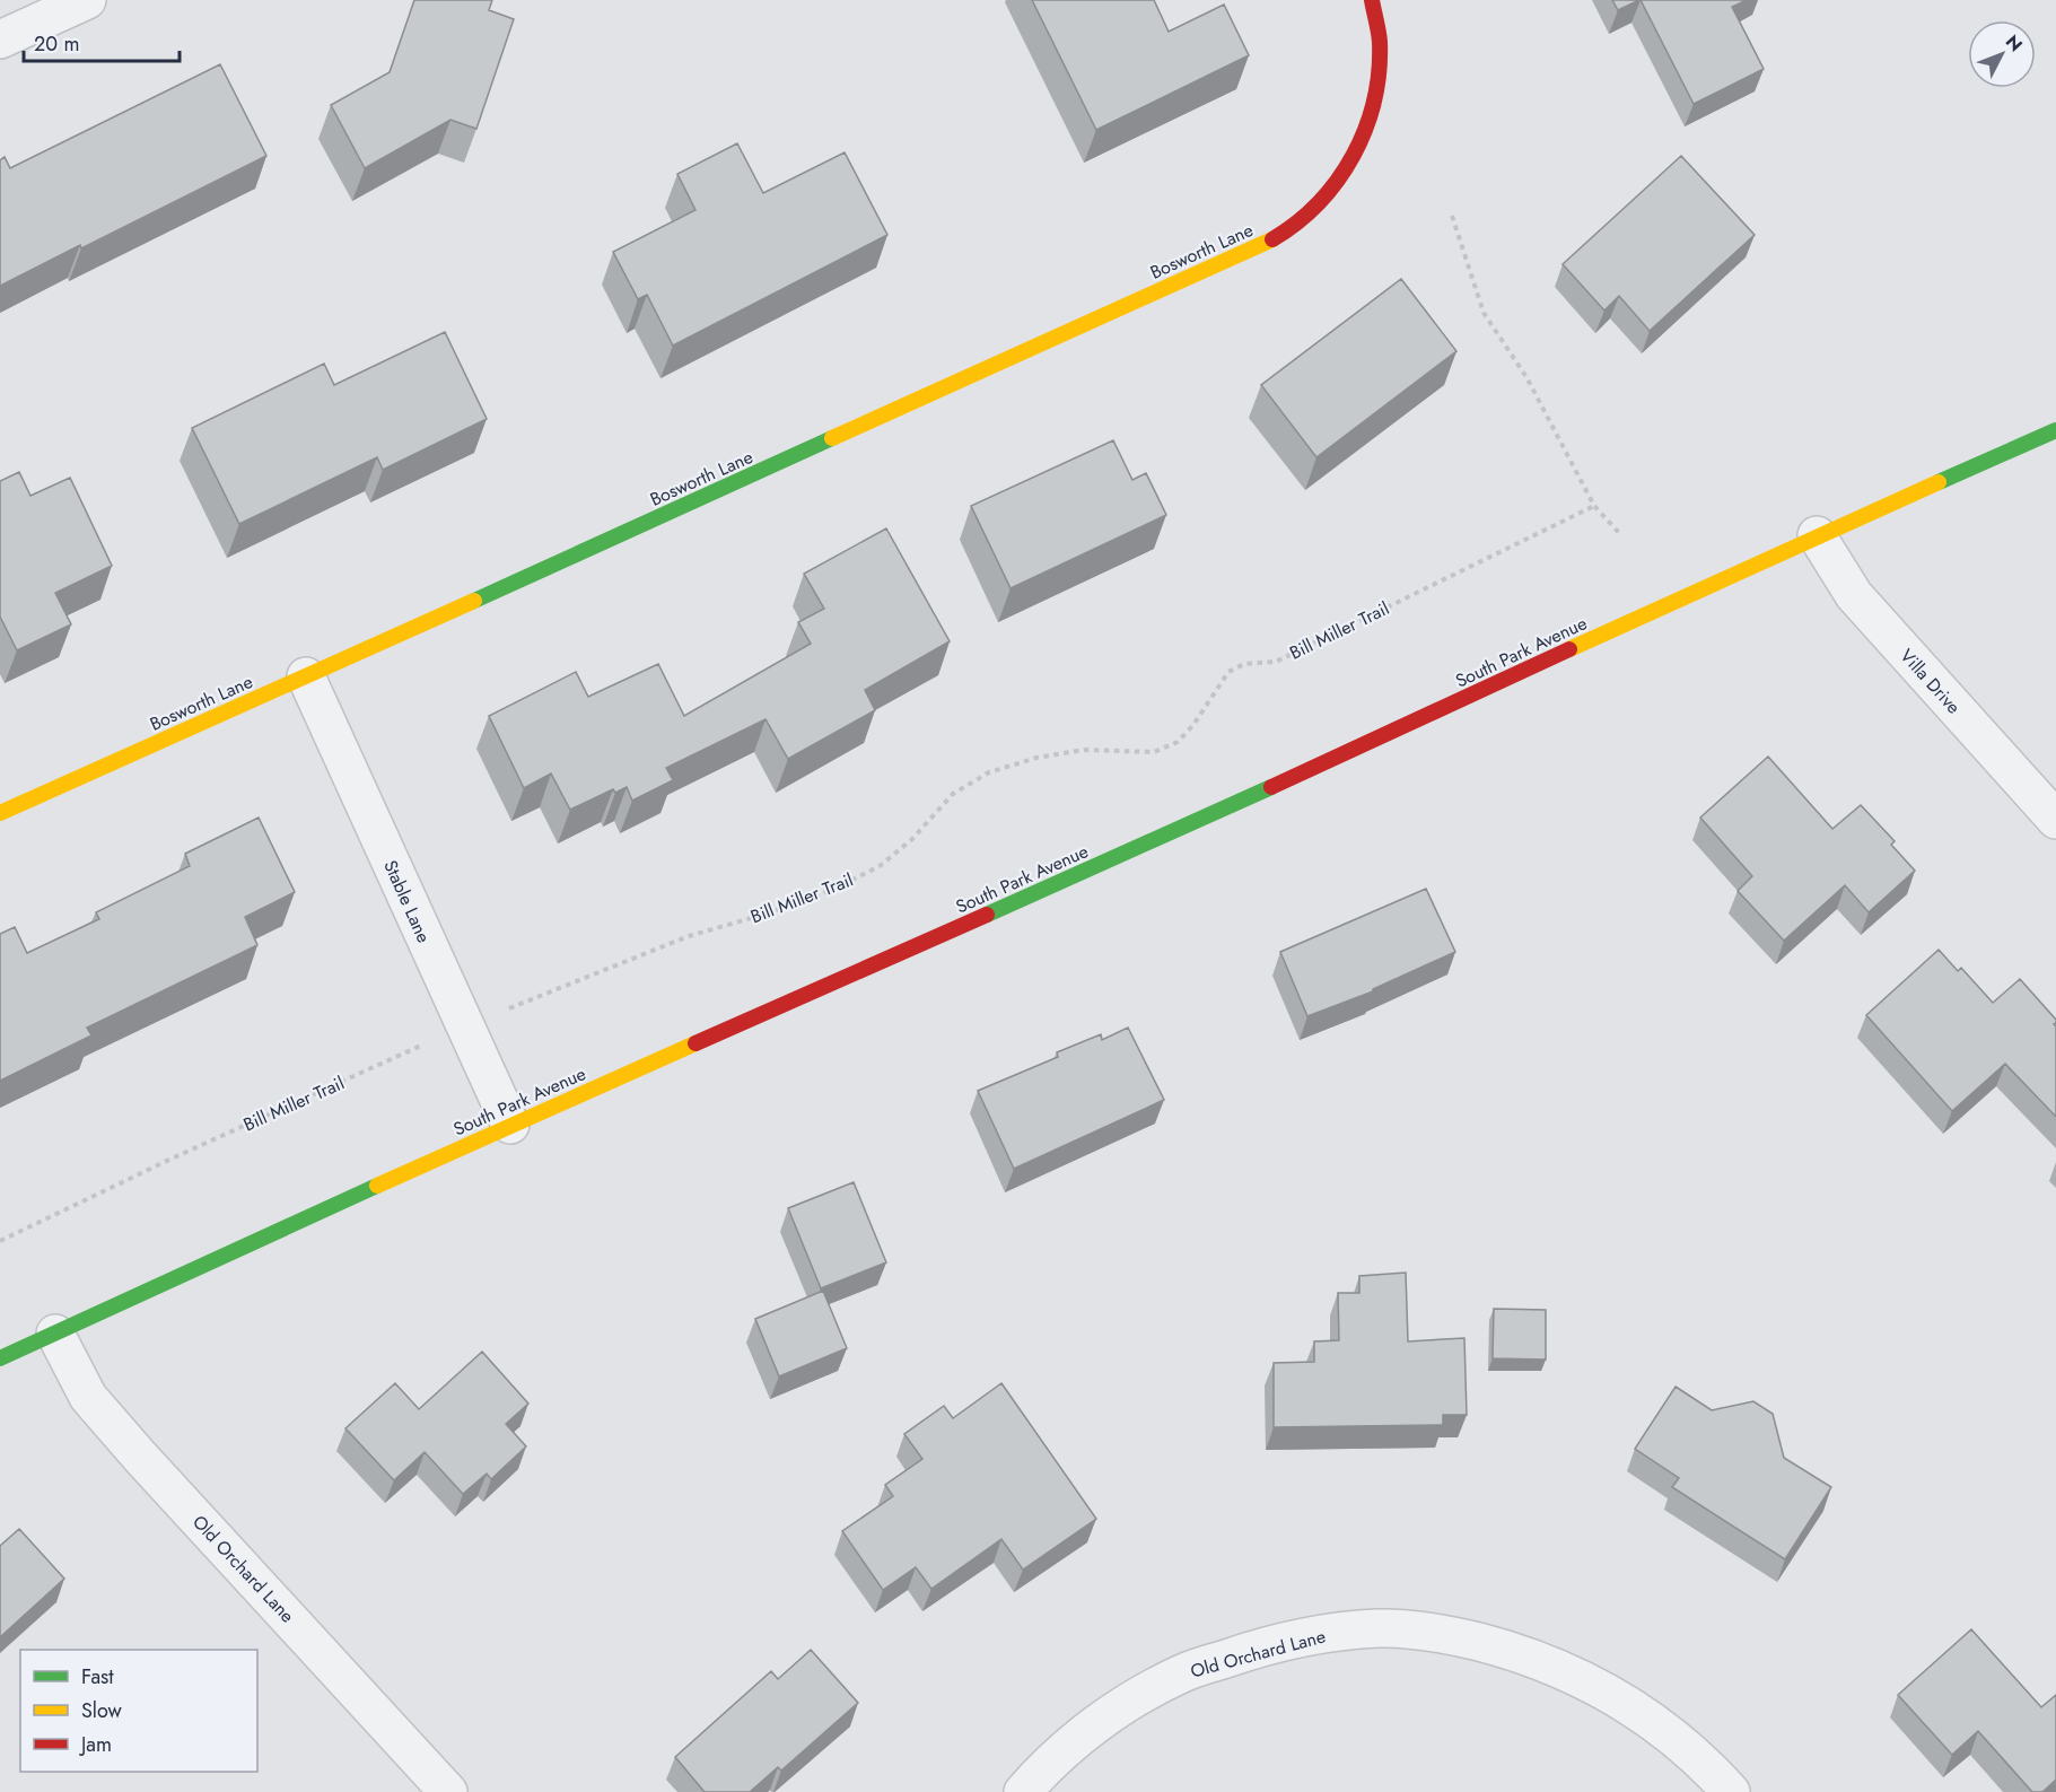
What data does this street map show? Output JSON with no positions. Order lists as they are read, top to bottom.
{
  "streets": {
    "main road": ["Bosworth Lane", "South Park Avenue"],
    "street": ["Villa Drive", "Stable Lane", "Old Orchard Lane"],
    "path": ["Bill Miller Trail"]
  },
  "crossings": [
    ["Bosworth Lane", "Stable Lane"],
    ["Bill Miller Trail", "Stable Lane"],
    ["South Park Avenue", "Villa Drive"],
    ["South Park Avenue", "Stable Lane"],
    ["South Park Avenue", "Old Orchard Lane"]
  ],
  "legend": ["Fast", "Slow", "Jam"],
  "scale_bar": "20 m",
  "north": "top right"
}
